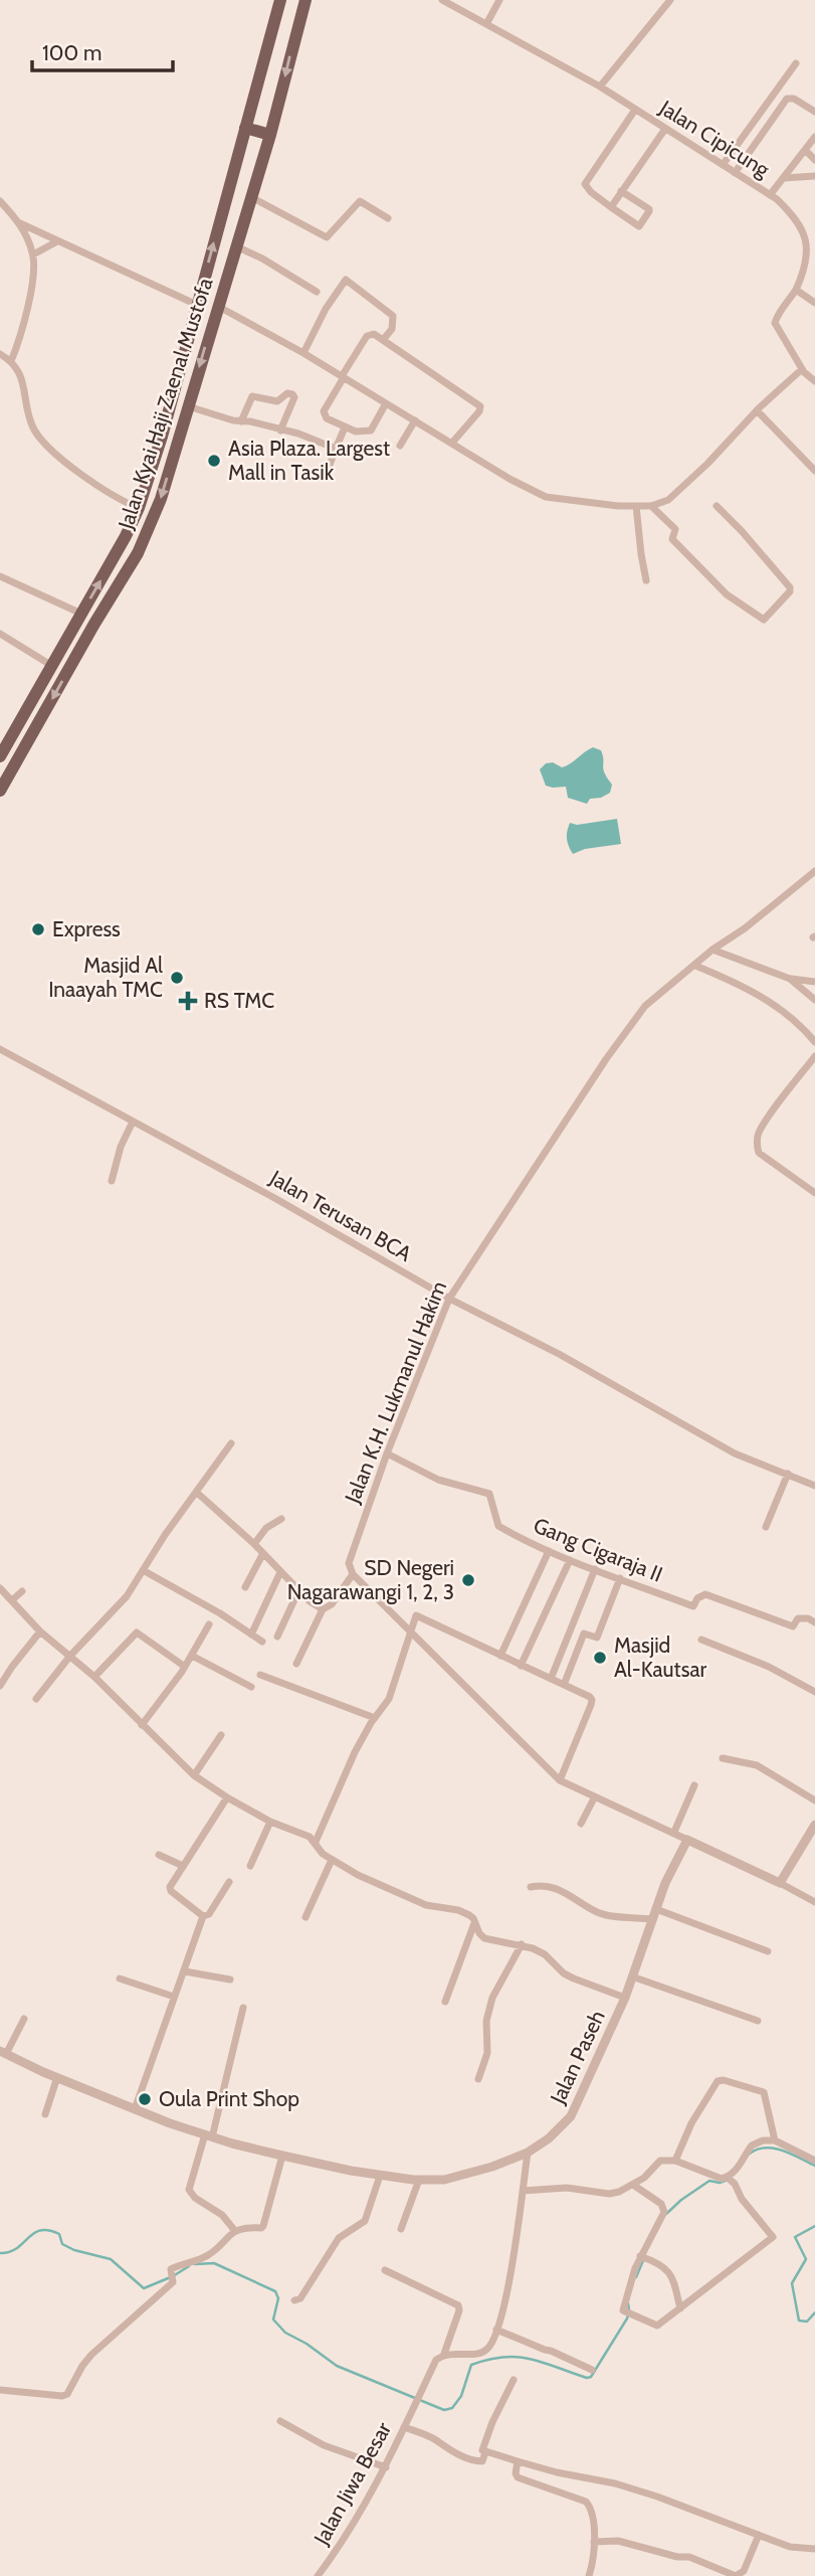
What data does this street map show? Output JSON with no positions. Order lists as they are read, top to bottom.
{
  "streets": {
    "main road": ["Jalan Kyai Haji Zaenal Mustofa"],
    "street": [
      "Jalan Cipicung",
      "Jalan Terusan BCA",
      "Jalan K.H. Lukmanul Hakim",
      "Gang Cigaraja II",
      "Jalan Paseh",
      "Jalan Jiwa Besar"
    ]
  },
  "crossings": [
    ["Jalan Terusan BCA", "Jalan K.H. Lukmanul Hakim"],
    ["Jalan K.H. Lukmanul Hakim", "Gang Cigaraja II"]
  ],
  "places": {
    "other": [
      "Asia Plaza. Largest Mall in Tasik",
      "Express",
      "Masjid Al Inaayah TMC",
      "SD Negeri Nagarawangi 1, 2, 3",
      "Masjid Al-Kautsar",
      "Oula Print Shop"
    ],
    "health": ["RS TMC"]
  },
  "scale_bar": "100 m"
}
